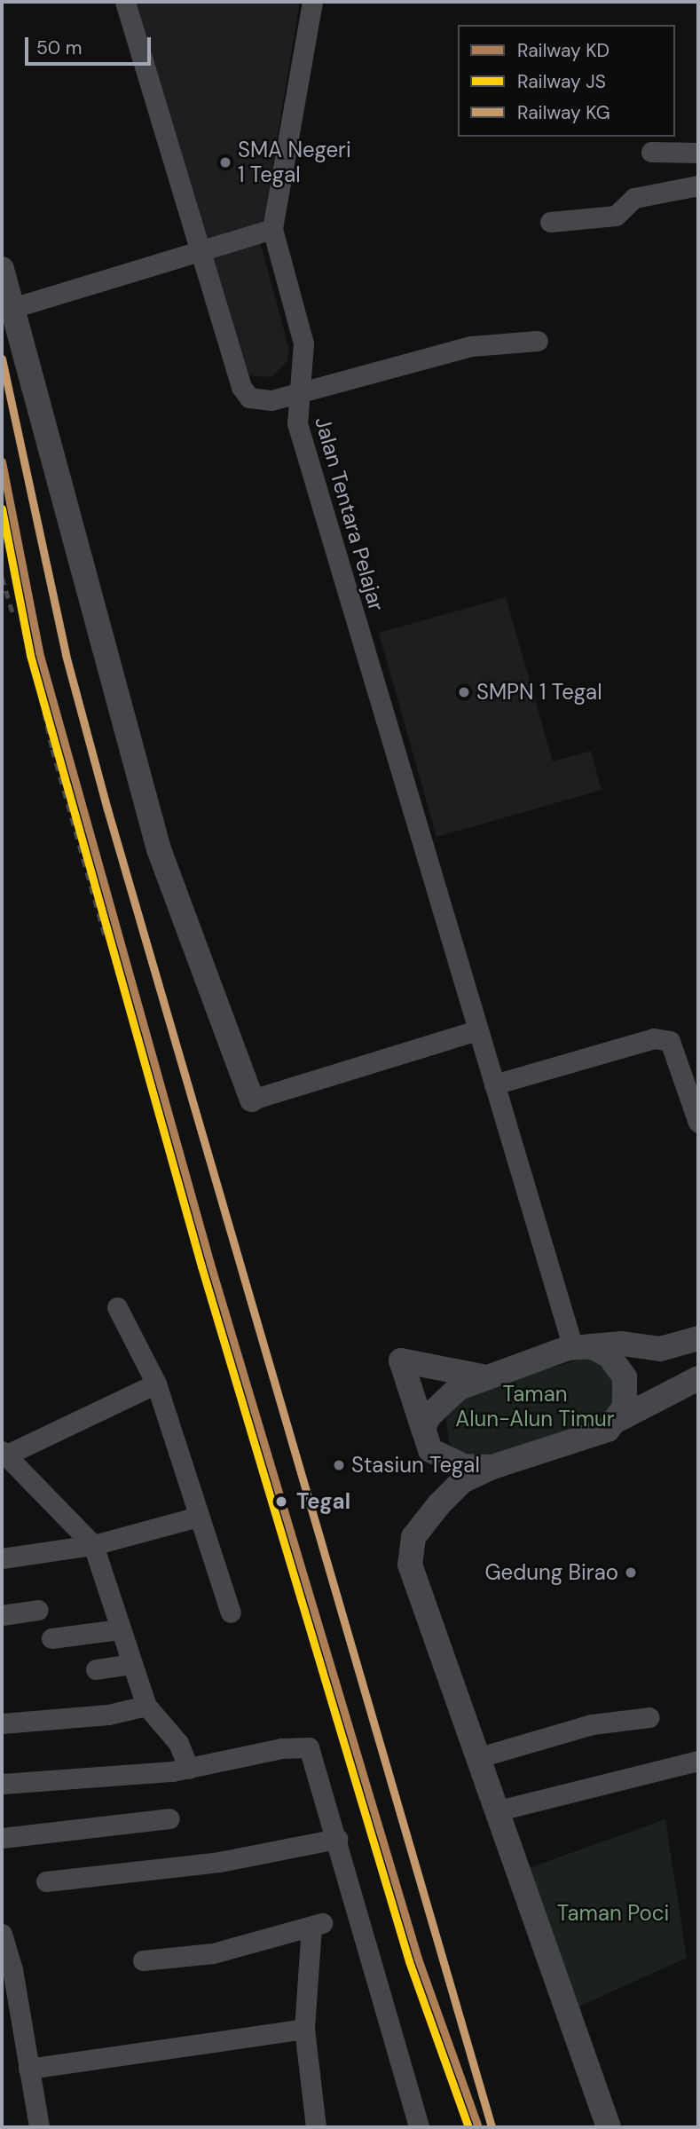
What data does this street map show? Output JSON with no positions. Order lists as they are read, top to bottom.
{
  "streets": {
    "street": ["Jalan Tentara Pelajar"]
  },
  "parks": ["Taman Alun-Alun Timur", "Taman Poci"],
  "places": [
    "SMA Negeri 1 Tegal",
    "SMPN 1 Tegal",
    "Stasiun Tegal",
    "Tegal",
    "Gedung Birao"
  ],
  "lines": ["rail line KG", "rail line KD", "rail line JS"],
  "legend": ["Railway KD", "Railway JS", "Railway KG"],
  "scale_bar": "50 m"
}
